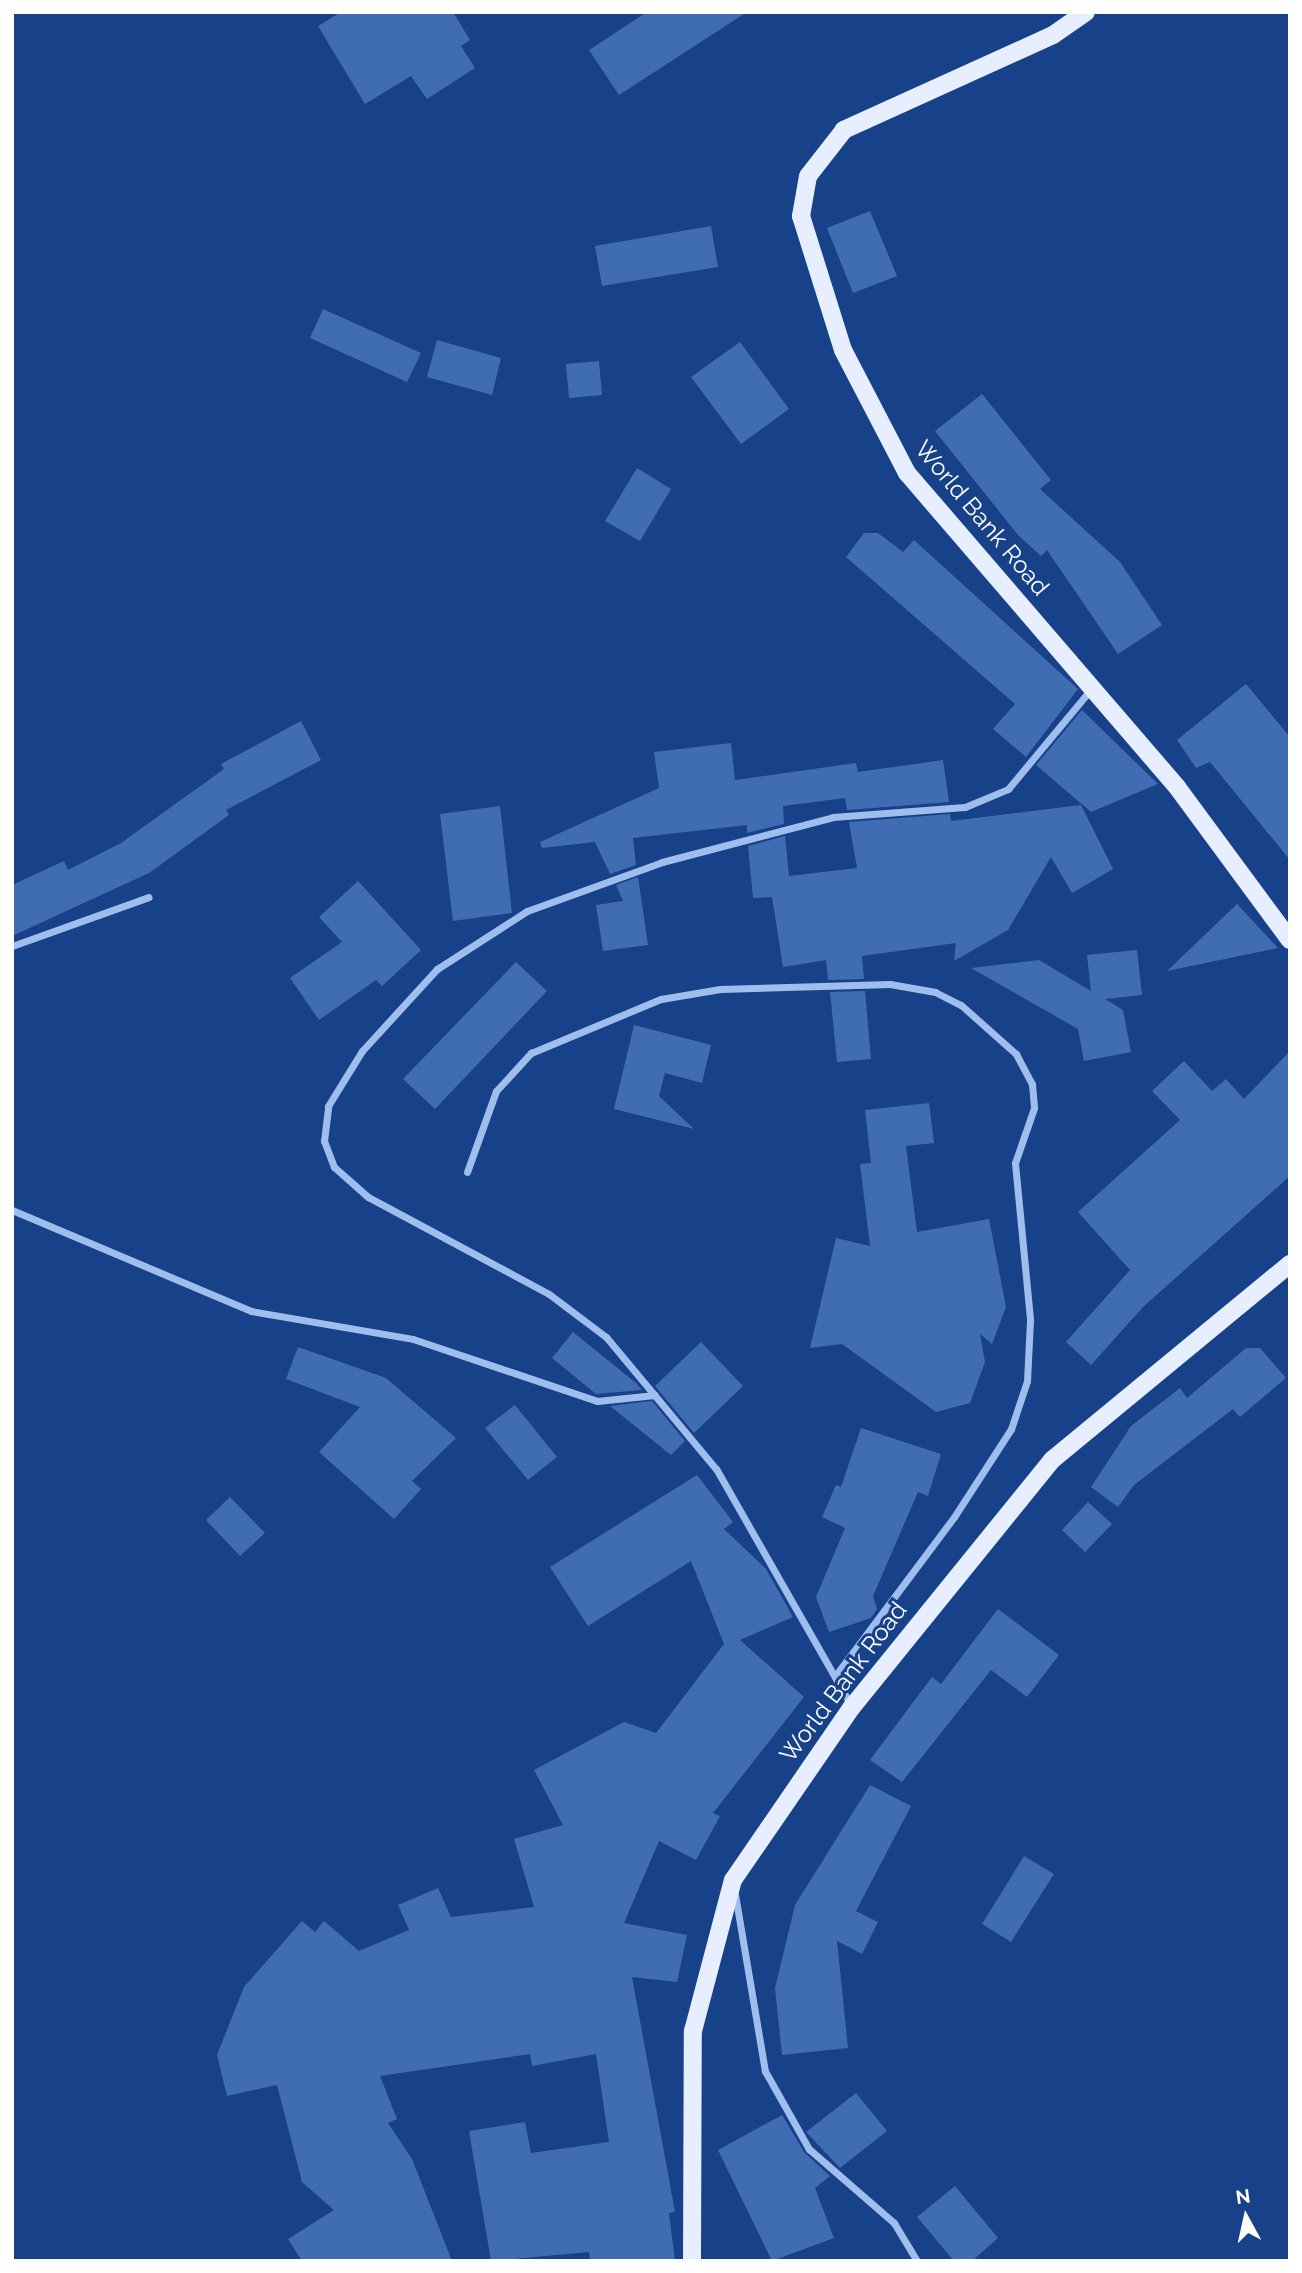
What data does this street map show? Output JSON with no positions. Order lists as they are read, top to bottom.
{
  "streets": {
    "main road": ["World Bank Road"]
  },
  "north": "top"
}
